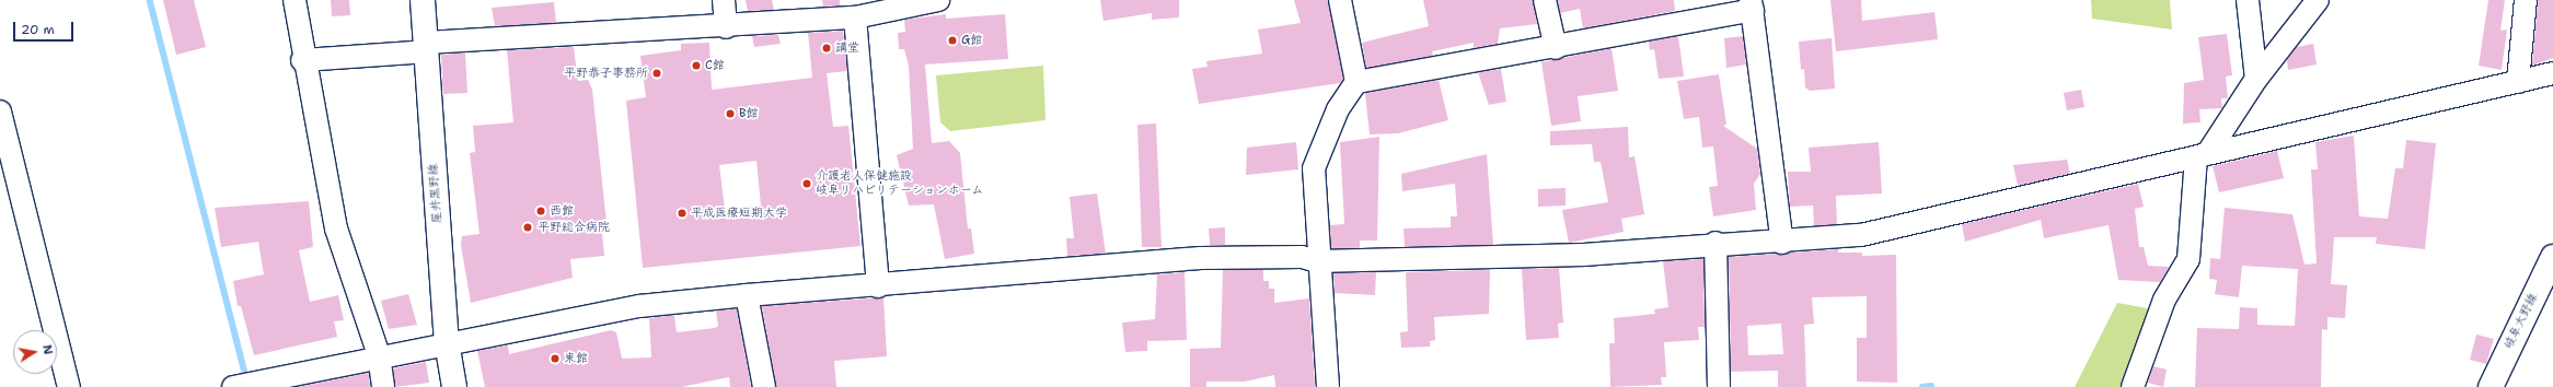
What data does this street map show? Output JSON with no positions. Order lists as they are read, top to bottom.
{
  "streets": {
    "main road": ["屋井黒野線", "岐阜大野線"]
  },
  "places": [
    "G館",
    "講堂",
    "C館",
    "平野恭子事務所",
    "B館",
    "介護老人保健施設 岐阜リハビリテーションホーム",
    "西館",
    "平成医療短期大学",
    "平野総合病院",
    "東館"
  ],
  "scale_bar": "20 m",
  "north": "right"
}
